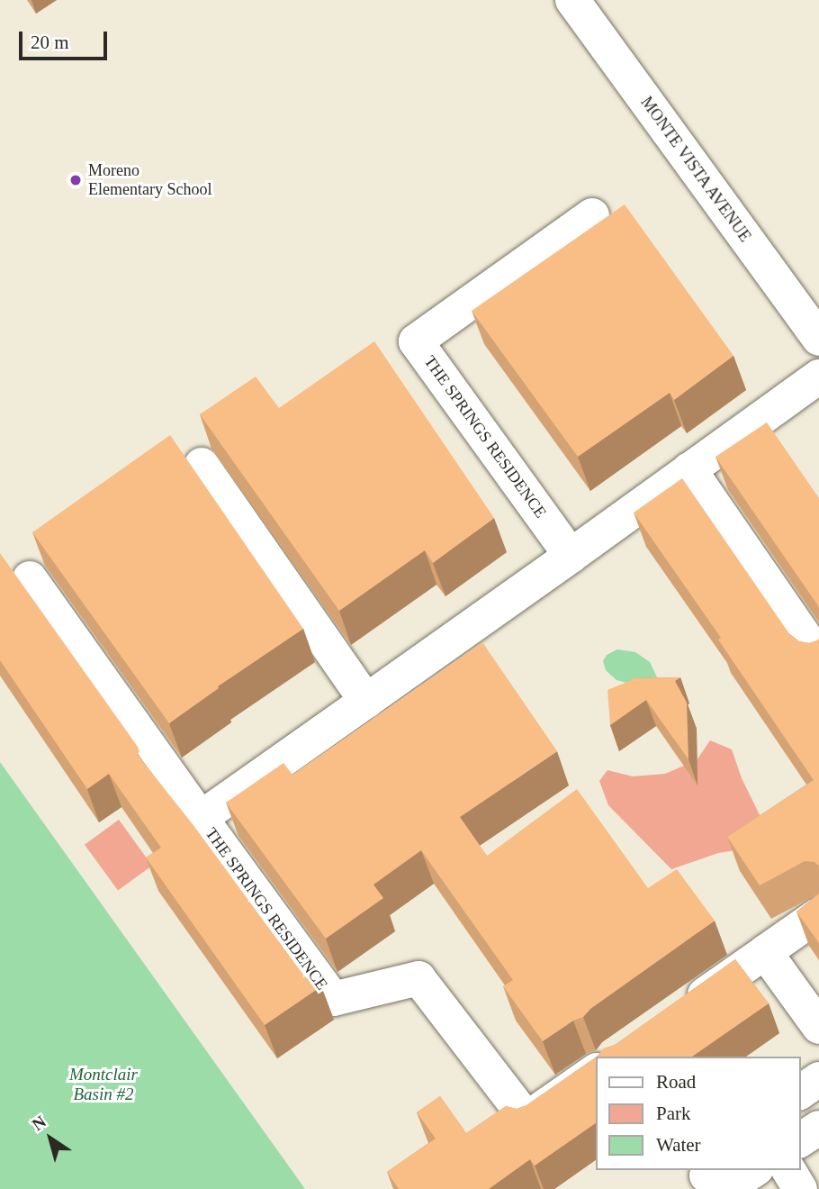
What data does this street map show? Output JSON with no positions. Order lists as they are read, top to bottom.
{
  "streets": {
    "street": ["MONTE VISTA AVENUE", "THE SPRINGS RESIDENCE"]
  },
  "water": ["Montclair Basin #2"],
  "places": ["Moreno Elementary School"],
  "legend": ["Road", "Park", "Water"],
  "scale_bar": "20 m",
  "north": "top left"
}
